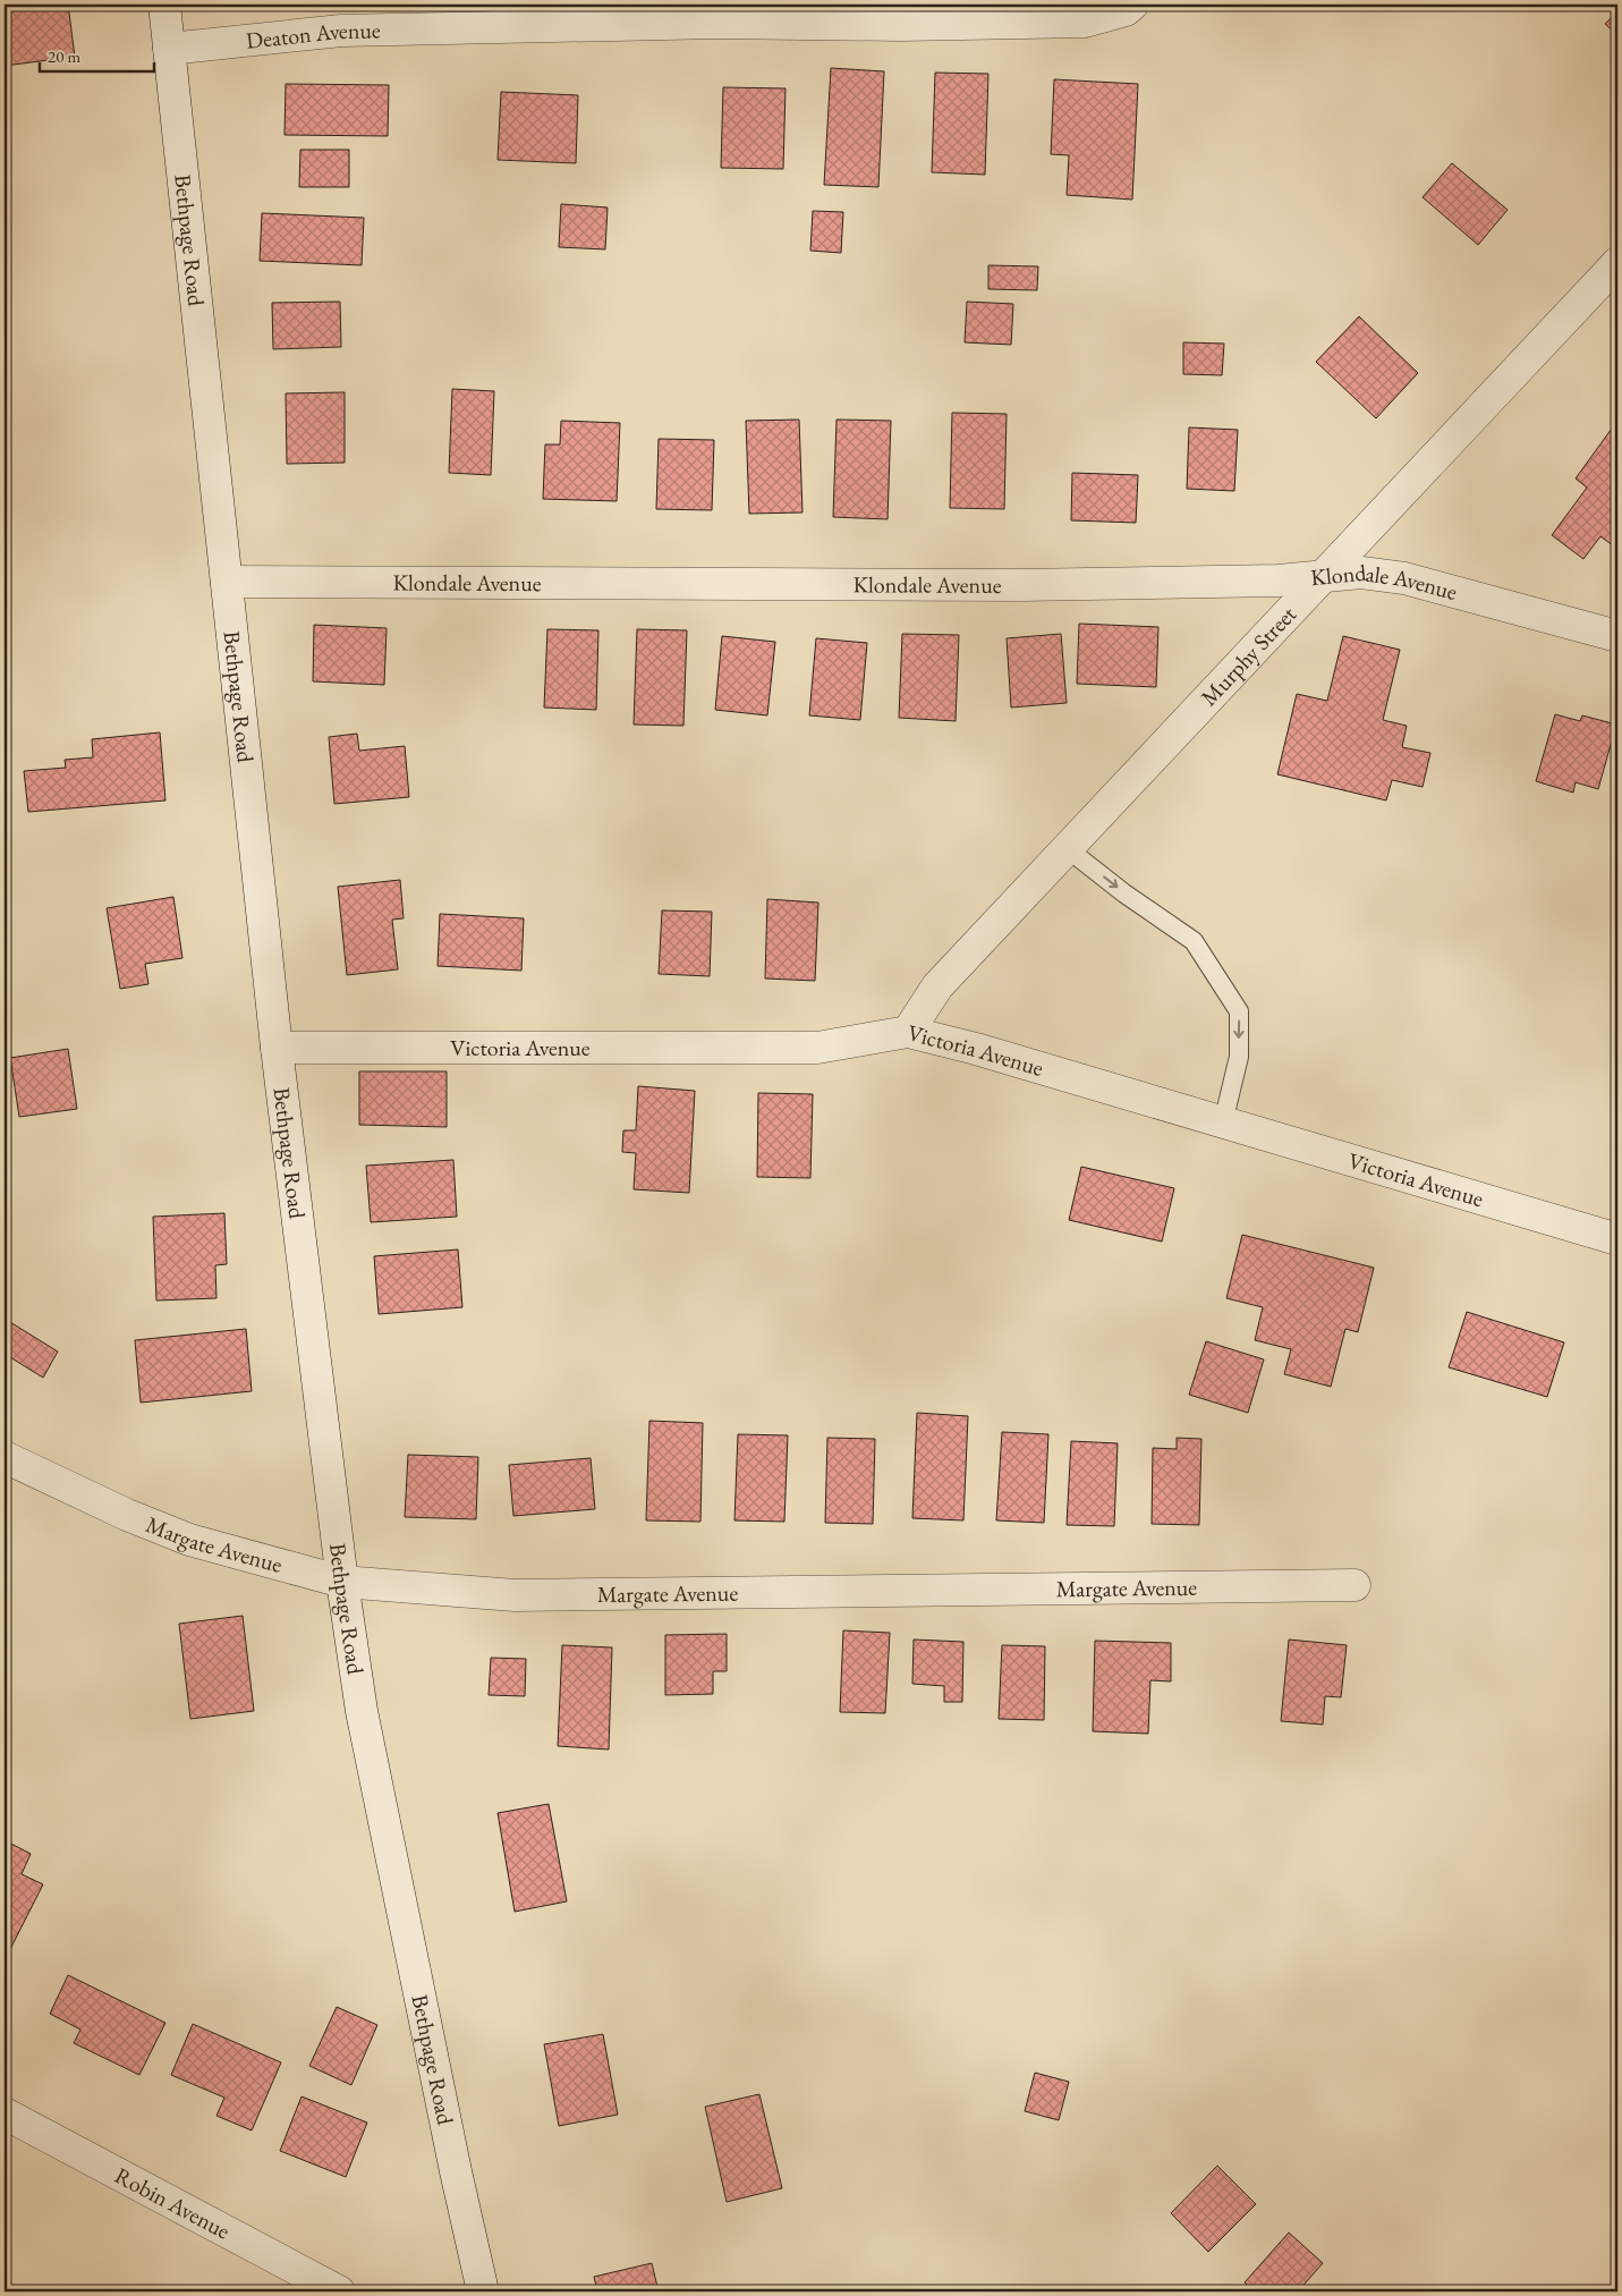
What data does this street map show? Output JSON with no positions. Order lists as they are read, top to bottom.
{
  "streets": {
    "street": [
      "Deaton Avenue",
      "Bethpage Road",
      "Klondale Avenue",
      "Murphy Street",
      "Victoria Avenue",
      "Margate Avenue",
      "Robin Avenue"
    ]
  },
  "crossings": [
    ["Deaton Avenue", "Bethpage Road"],
    ["Bethpage Road", "Klondale Avenue"],
    ["Bethpage Road", "Victoria Avenue"],
    ["Bethpage Road", "Margate Avenue"],
    ["Klondale Avenue", "Murphy Street"],
    ["Murphy Street", "Victoria Avenue"]
  ],
  "scale_bar": "20 m"
}
